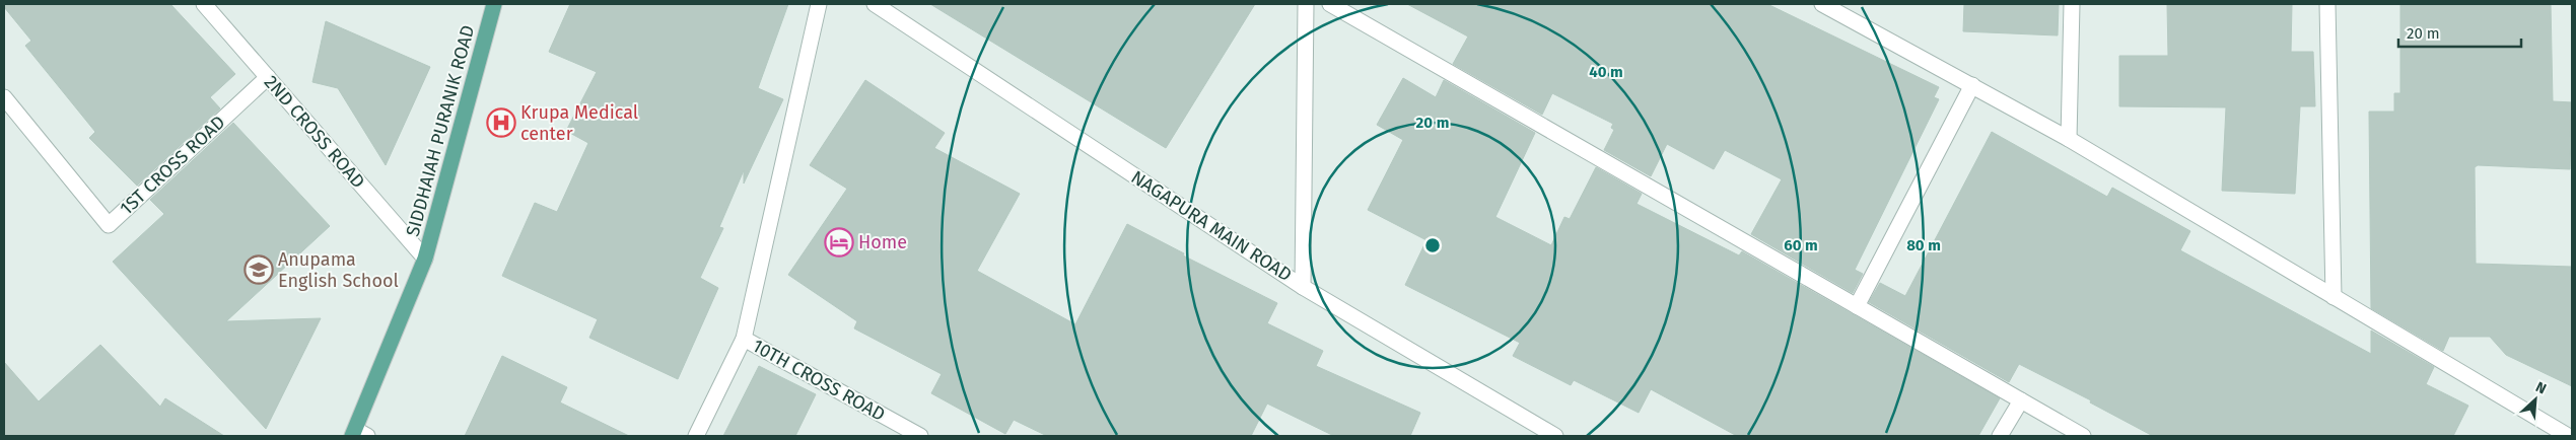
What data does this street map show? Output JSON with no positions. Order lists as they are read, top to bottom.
{
  "streets": {
    "main road": ["SIDDHAIAH PURANIK ROAD"],
    "street": [
      "2ND CROSS ROAD",
      "1ST CROSS ROAD",
      "NAGAPURA MAIN ROAD",
      "10TH CROSS ROAD"
    ]
  },
  "crossings": [
    ["SIDDHAIAH PURANIK ROAD", "2ND CROSS ROAD"],
    ["2ND CROSS ROAD", "1ST CROSS ROAD"]
  ],
  "places": {
    "hospital": ["Krupa Medical center"],
    "hotel": ["Home"],
    "school or university": ["Anupama English School"]
  },
  "scale_bar": "20 m",
  "north": "top right",
  "rings": [
    "40 m",
    "20 m",
    "60 m",
    "80 m"
  ]
}
